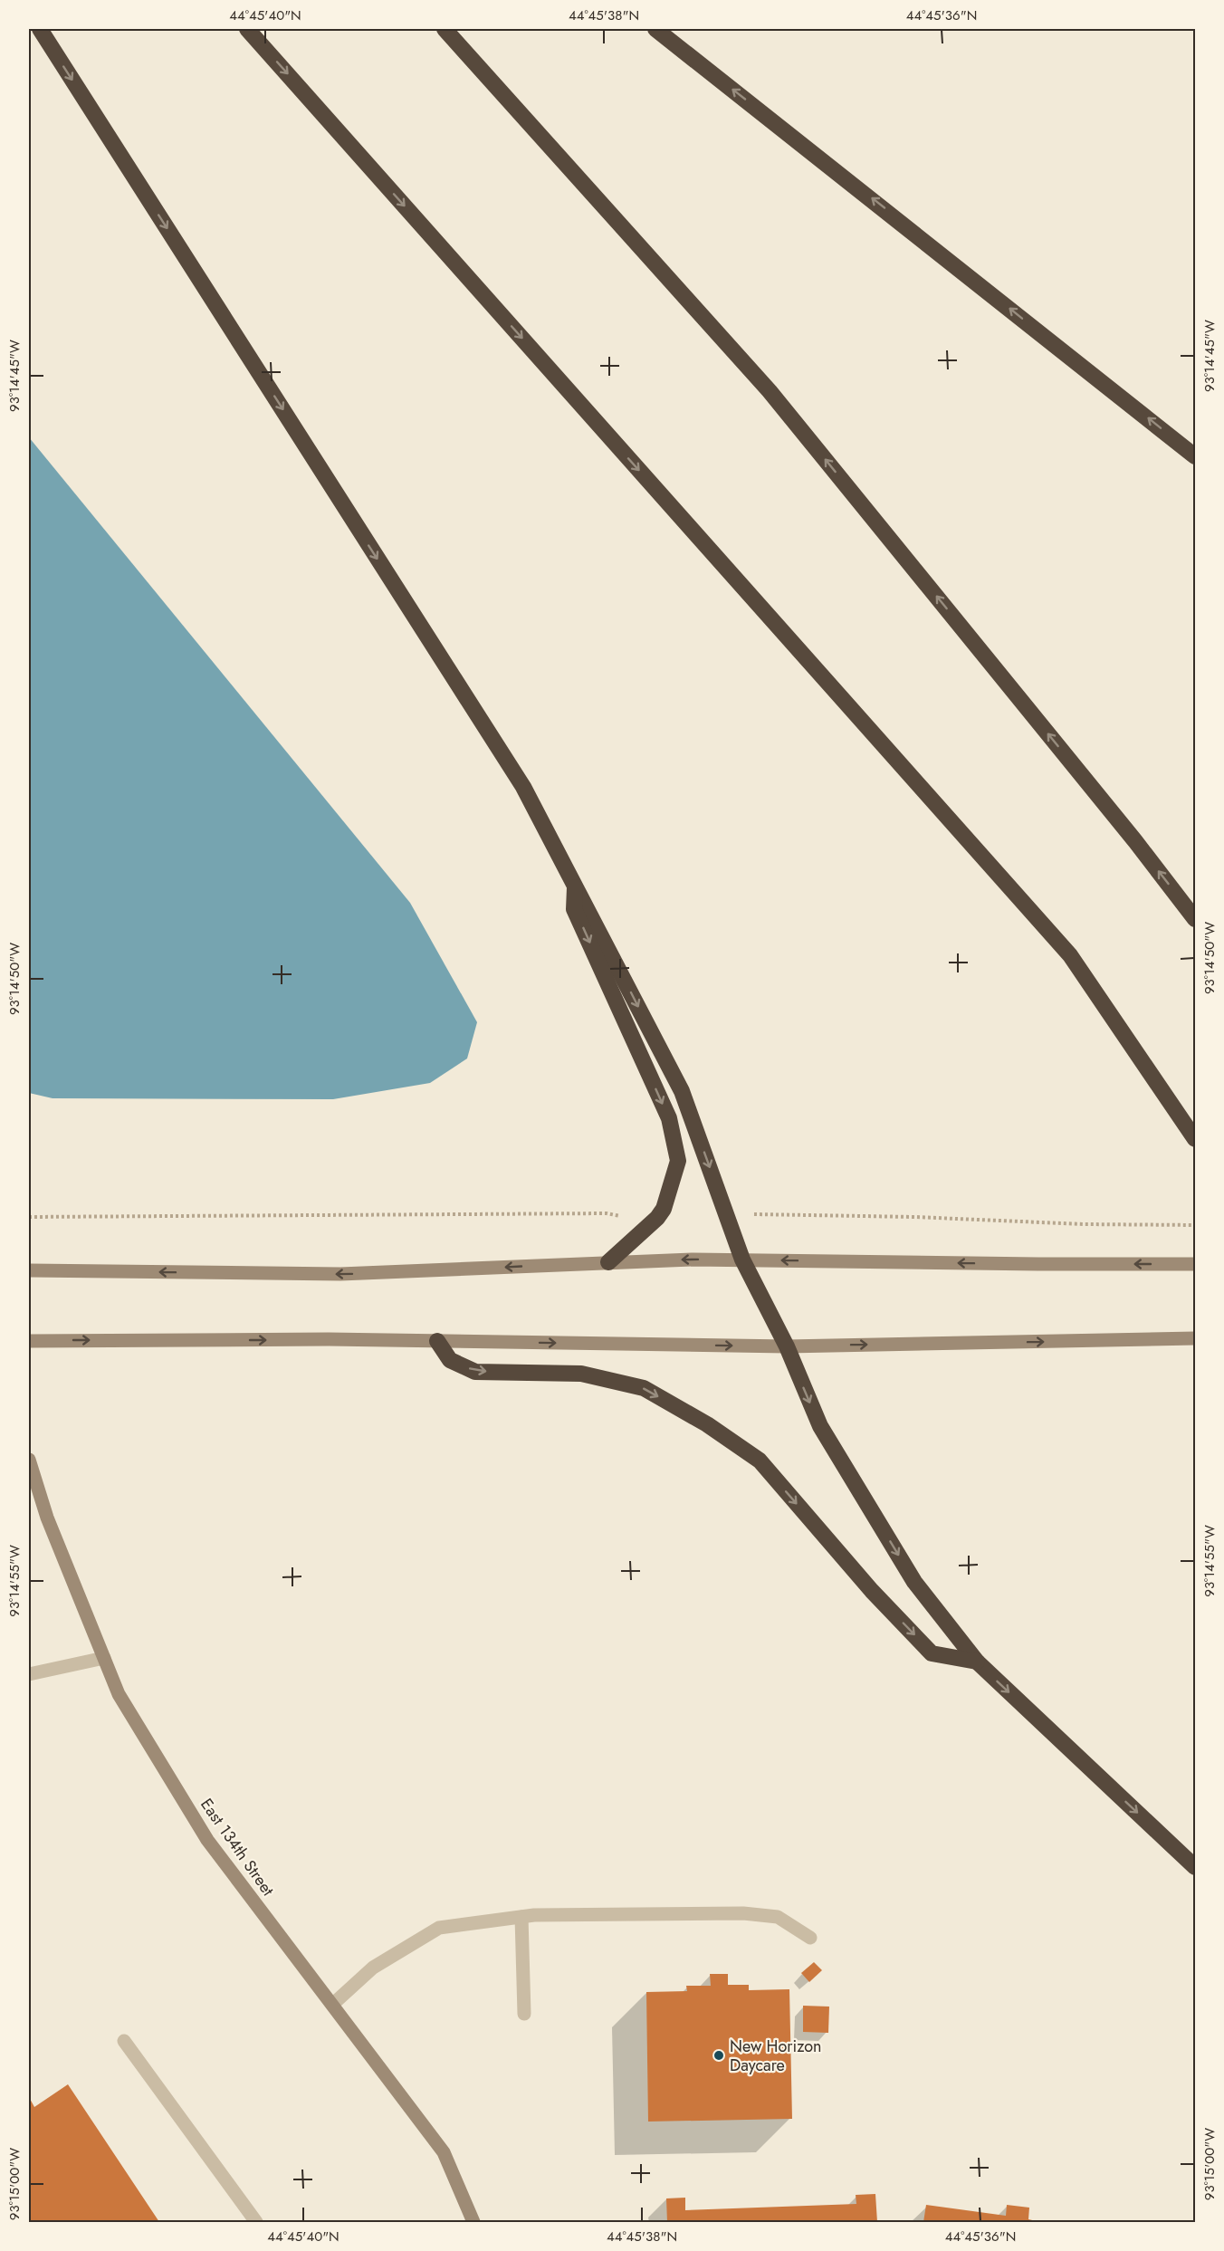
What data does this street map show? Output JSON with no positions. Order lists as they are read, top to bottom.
{
  "streets": {
    "street": ["East 134th Street"]
  },
  "places": ["New Horizon Daycare"],
  "coordinates": [
    "44°45'40\"N",
    "44°45'38\"N",
    "44°45'36\"N",
    "93°14'45\"W",
    "93°14'50\"W",
    "93°14'55\"W",
    "93°15'00\"W"
  ]
}
